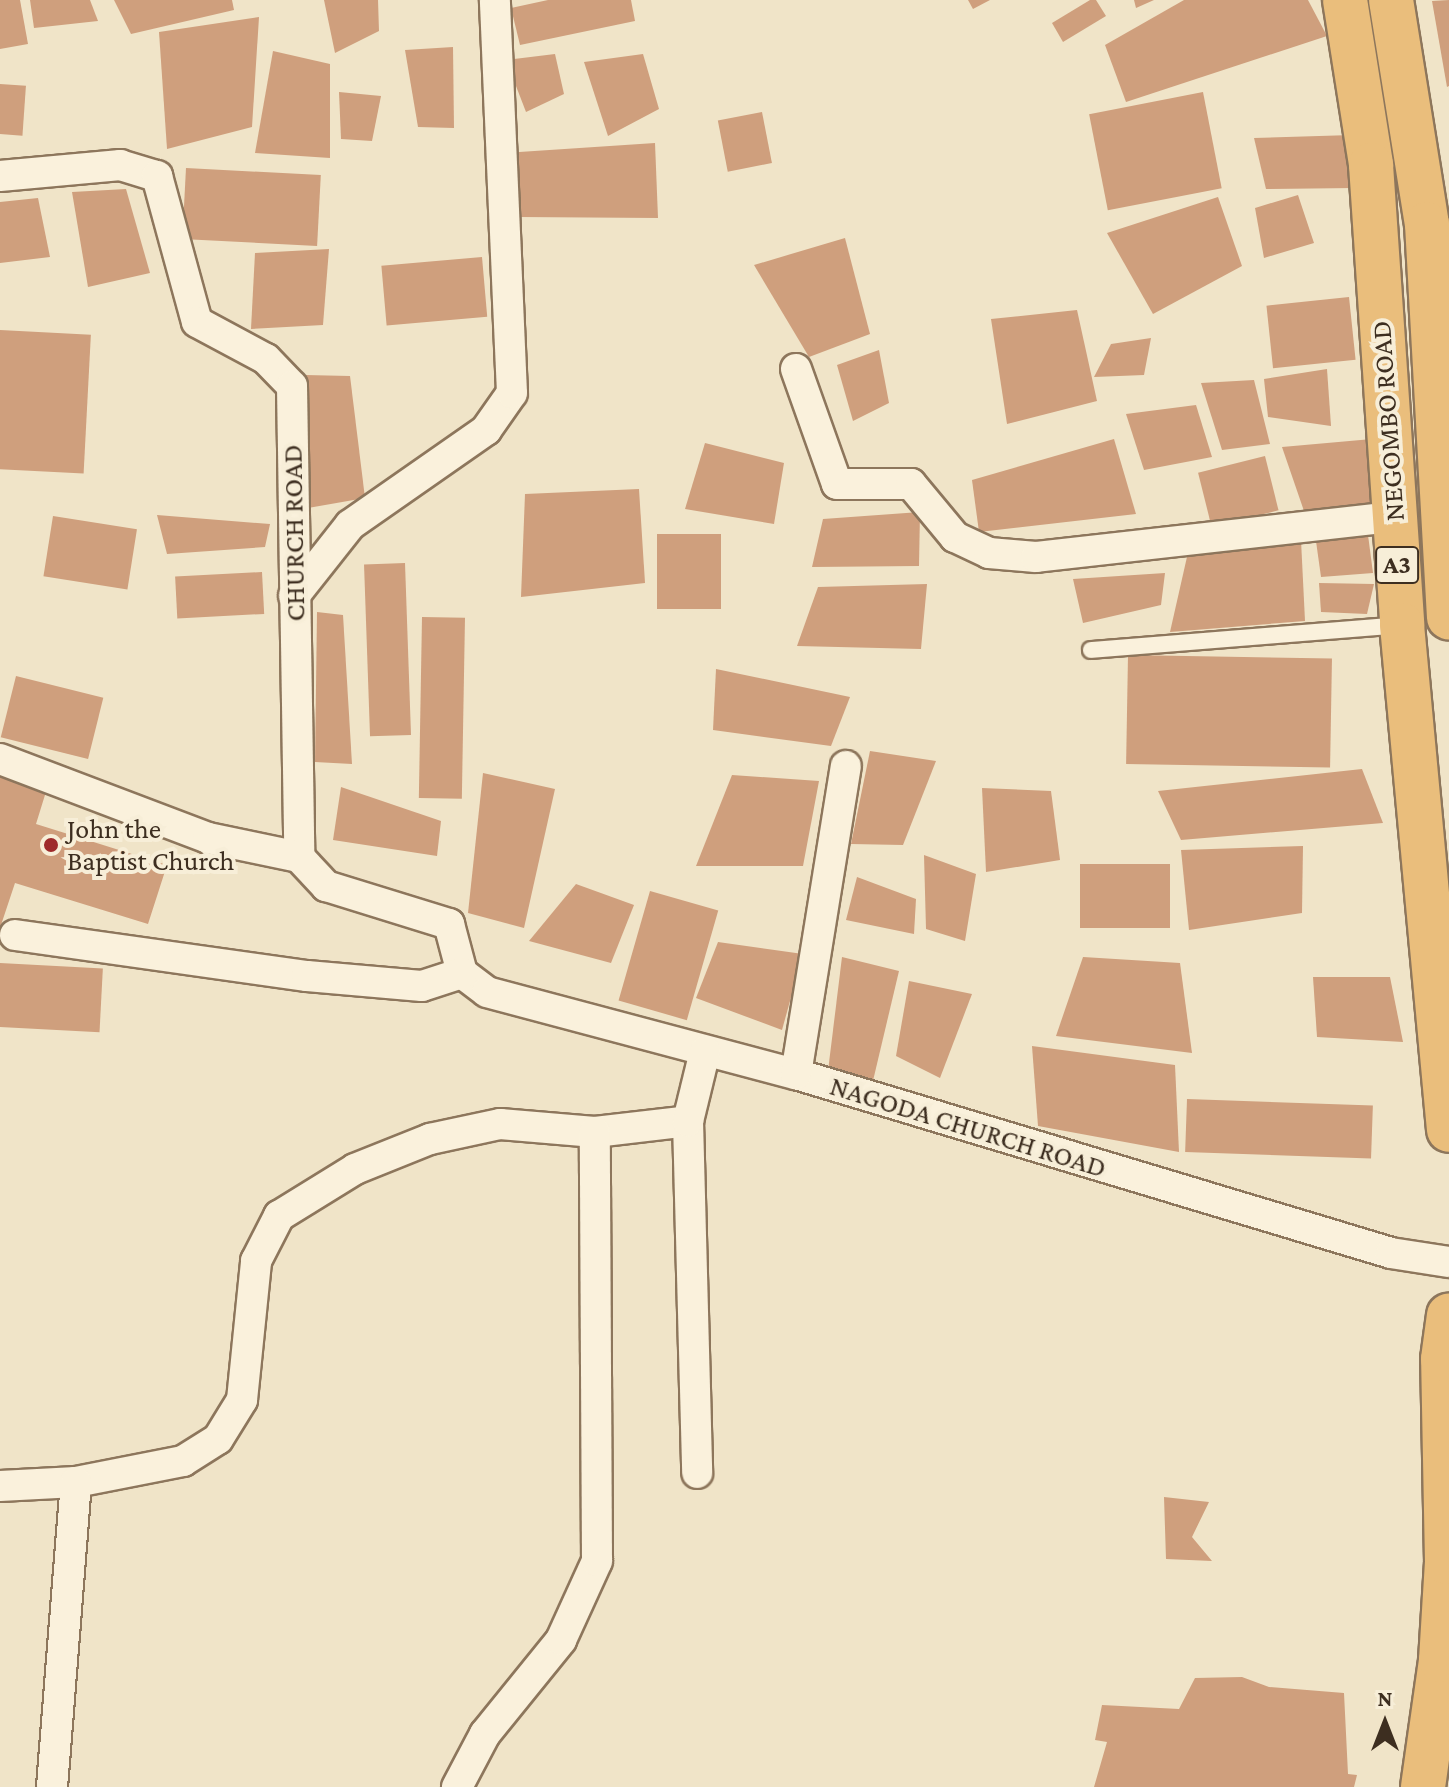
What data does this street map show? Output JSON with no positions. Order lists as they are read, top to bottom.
{
  "streets": {
    "highway": ["NEGOMBO ROAD", "A3"],
    "street": ["CHURCH ROAD", "NAGODA CHURCH ROAD"]
  },
  "places": ["John the Baptist Church"],
  "north": "top"
}
